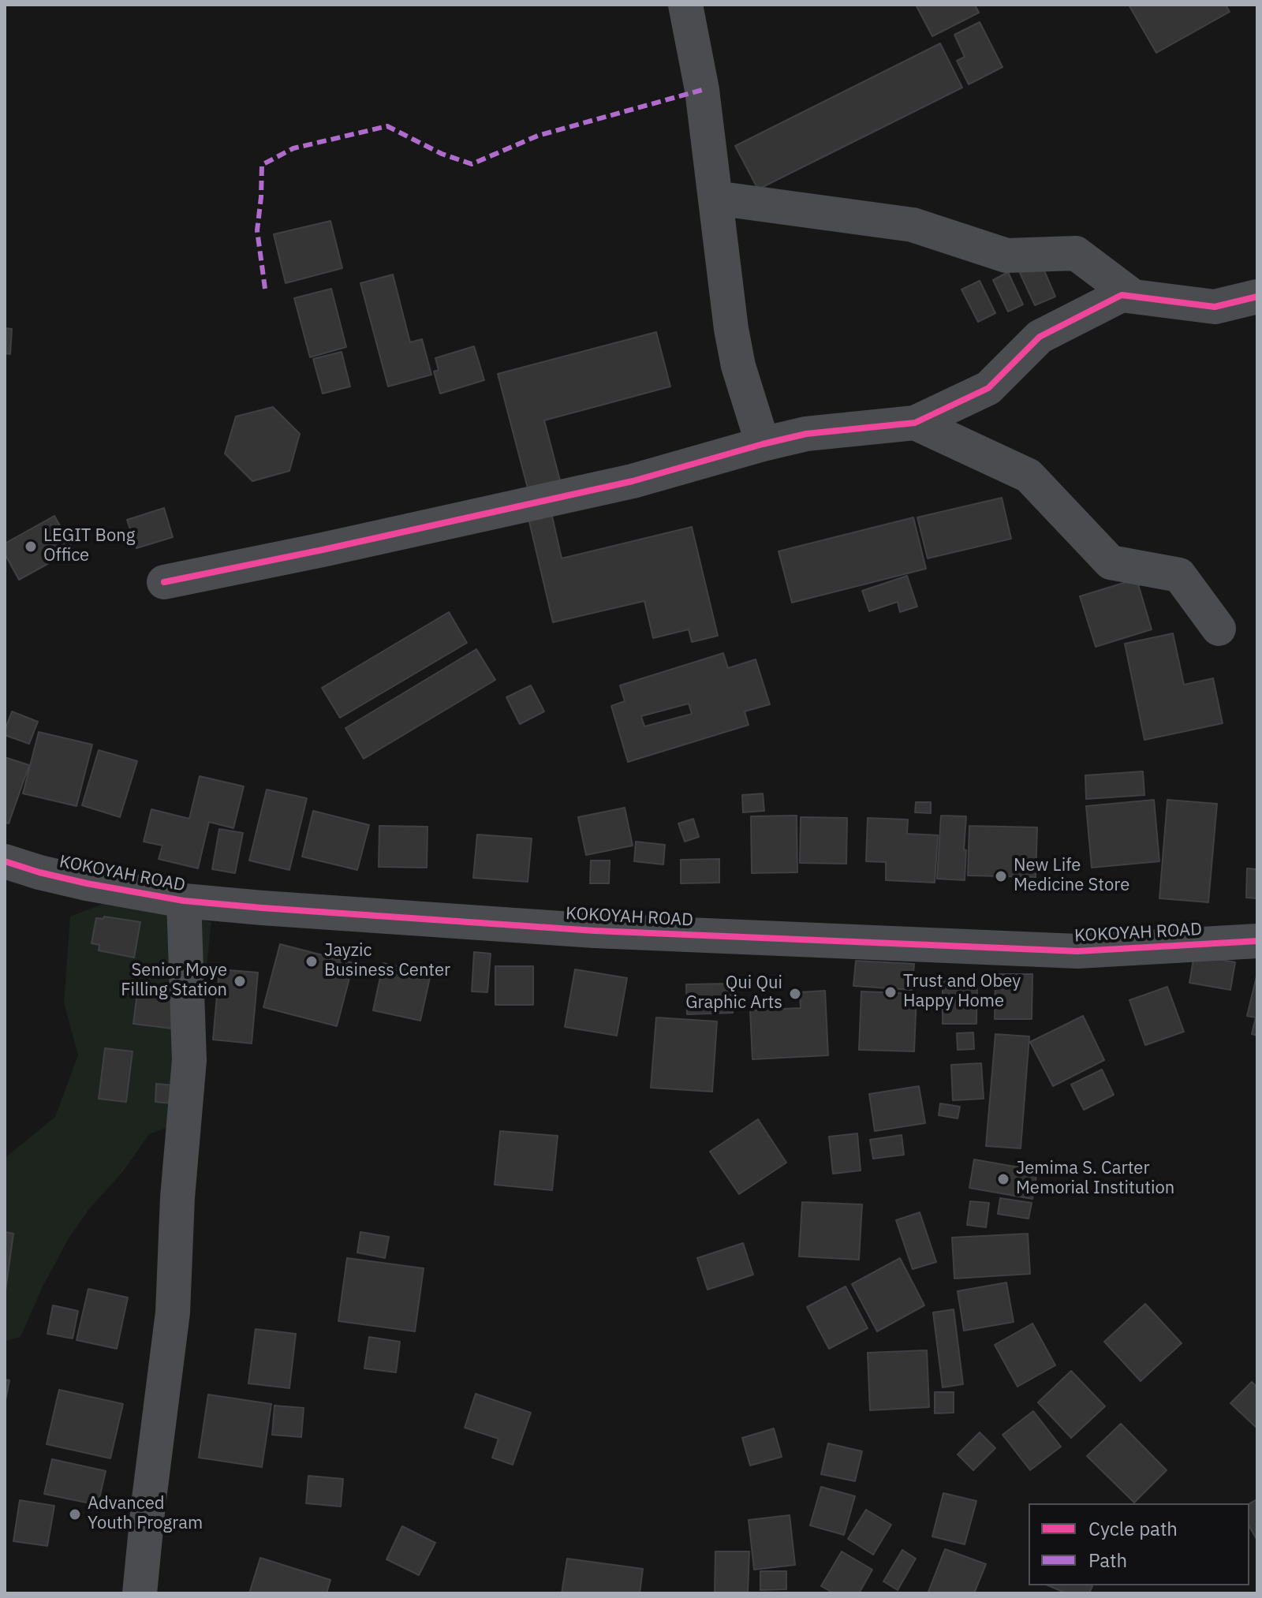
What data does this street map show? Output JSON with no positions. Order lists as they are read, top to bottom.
{
  "streets": {
    "street": ["KOKOYAH ROAD"]
  },
  "places": [
    "LEGIT Bong Office",
    "New Life Medicine Store",
    "Jayzic Business Center",
    "Senior Moye Filling Station",
    "Trust and Obey Happy Home",
    "Qui Qui Graphic Arts",
    "Jemima S. Carter Memorial Institution",
    "Advanced Youth Program"
  ],
  "legend": ["Cycle path", "Path"]
}
